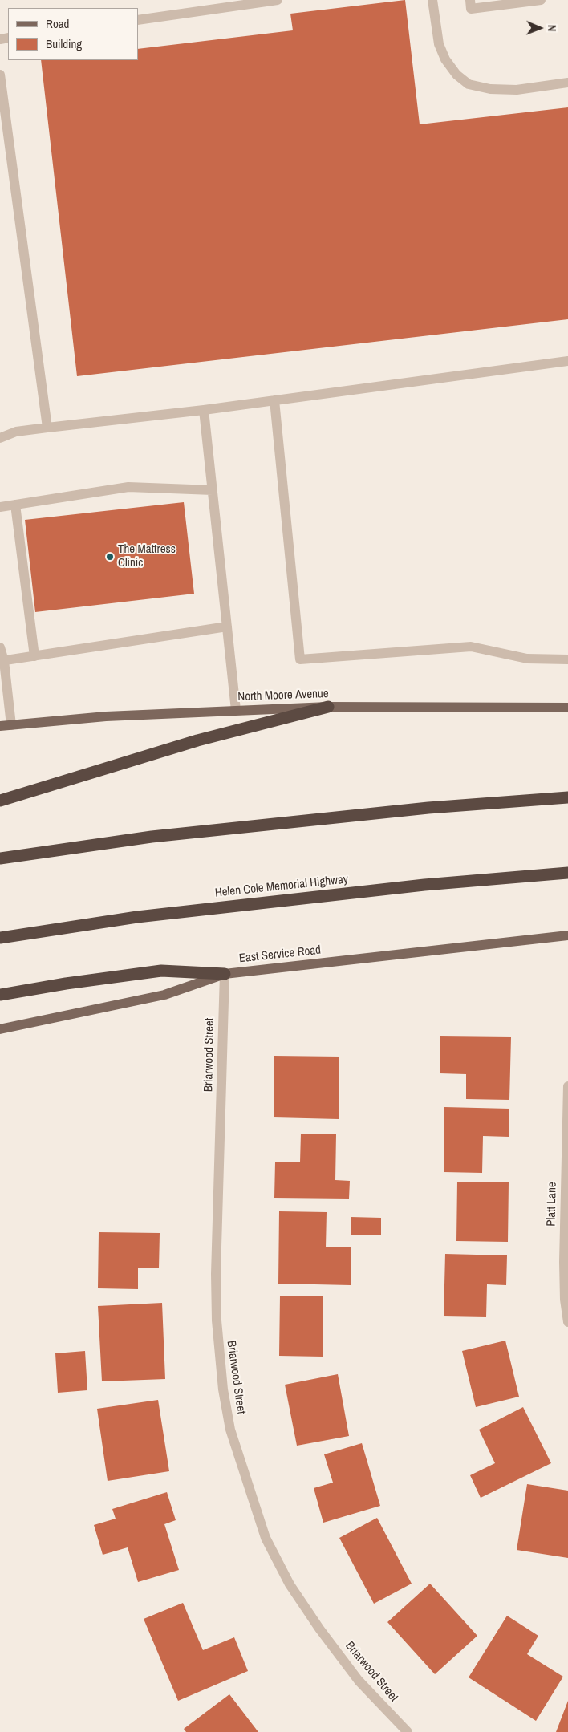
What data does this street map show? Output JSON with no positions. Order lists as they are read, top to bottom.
{
  "streets": {
    "highway": ["Helen Cole Memorial Highway"],
    "main road": ["North Moore Avenue", "East Service Road"],
    "street": ["Briarwood Street", "Platt Lane"]
  },
  "crossings": [
    ["East Service Road", "Briarwood Street"]
  ],
  "places": ["The Mattress Clinic"],
  "legend": ["Road", "Building"],
  "north": "right"
}
